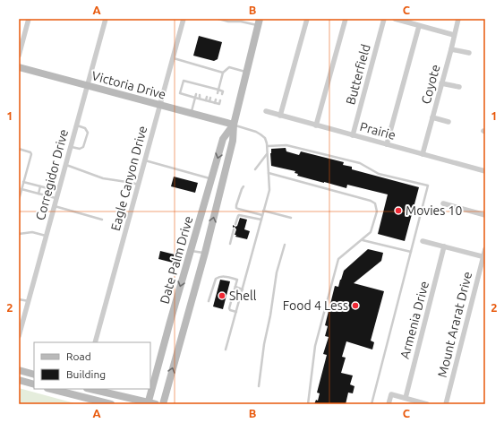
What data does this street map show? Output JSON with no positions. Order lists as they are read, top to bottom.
{
  "streets": {
    "main road": ["Victoria Drive", "Date Palm Drive"],
    "street": [
      "Butterfield",
      "Coyote",
      "Prairie",
      "Corregidor Drive",
      "Eagle Canyon Drive",
      "Armenia Drive",
      "Mount Ararat Drive"
    ]
  },
  "crossings": [
    ["Butterfield", "Prairie"],
    ["Coyote", "Prairie"],
    ["Victoria Drive", "Corregidor Drive"],
    ["Victoria Drive", "Eagle Canyon Drive"],
    ["Victoria Drive", "Date Palm Drive"]
  ],
  "places": ["Movies 10", "Shell", "Food 4 Less"],
  "legend": ["Road", "Building"],
  "grid": {
    "columns": ["A", "B", "C"],
    "rows": ["1", "2"]
  }
}
